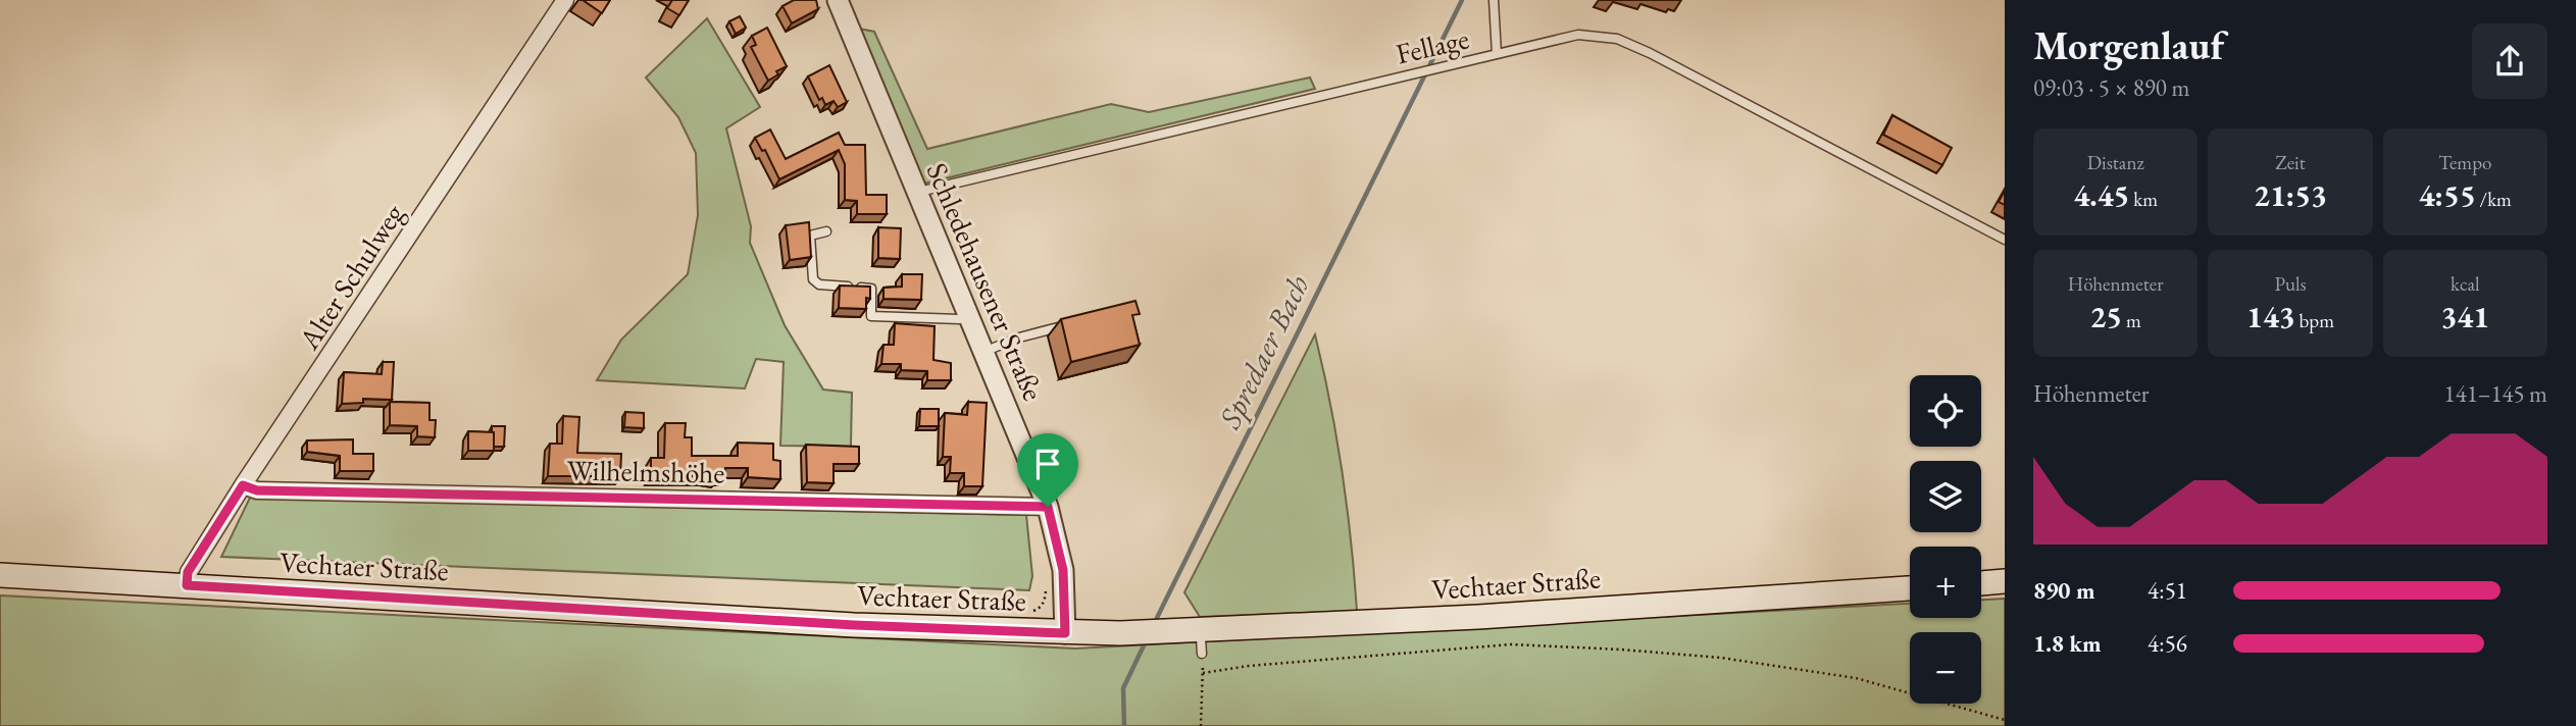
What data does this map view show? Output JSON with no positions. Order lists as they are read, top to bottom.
{
  "streets": {
    "main road": ["Vechtaer Straße"],
    "street": ["Alter Schulweg", "Schledehausener Straße", "Wilhelmshöhe"],
    "lane": ["Fellage"]
  },
  "crossings": [
    ["Fellage", "Schledehausener Straße"],
    ["Alter Schulweg", "Wilhelmshöhe"],
    ["Alter Schulweg", "Vechtaer Straße"],
    ["Schledehausener Straße", "Wilhelmshöhe"],
    ["Schledehausener Straße", "Vechtaer Straße"]
  ],
  "water": ["Spredaer Bach"],
  "page": {
    "heading": ["Morgenlauf", "09:03 · 5 × 890 m"],
    "stats": [
      ["Distanz", "4.45 km"],
      ["Zeit", "21:53"],
      ["Tempo", "4:55 /km"],
      ["Höhenmeter", "25 m"],
      ["Puls", "143 bpm"],
      ["kcal", "341"]
    ],
    "chart": ["Höhenmeter", "141–145 m"],
    "map_buttons": ["+", "−"],
    "list": [
      {
        "name": "890 m",
        "note": "4:51"
      },
      {
        "name": "1.8 km",
        "note": "4:56"
      }
    ]
  }
}
